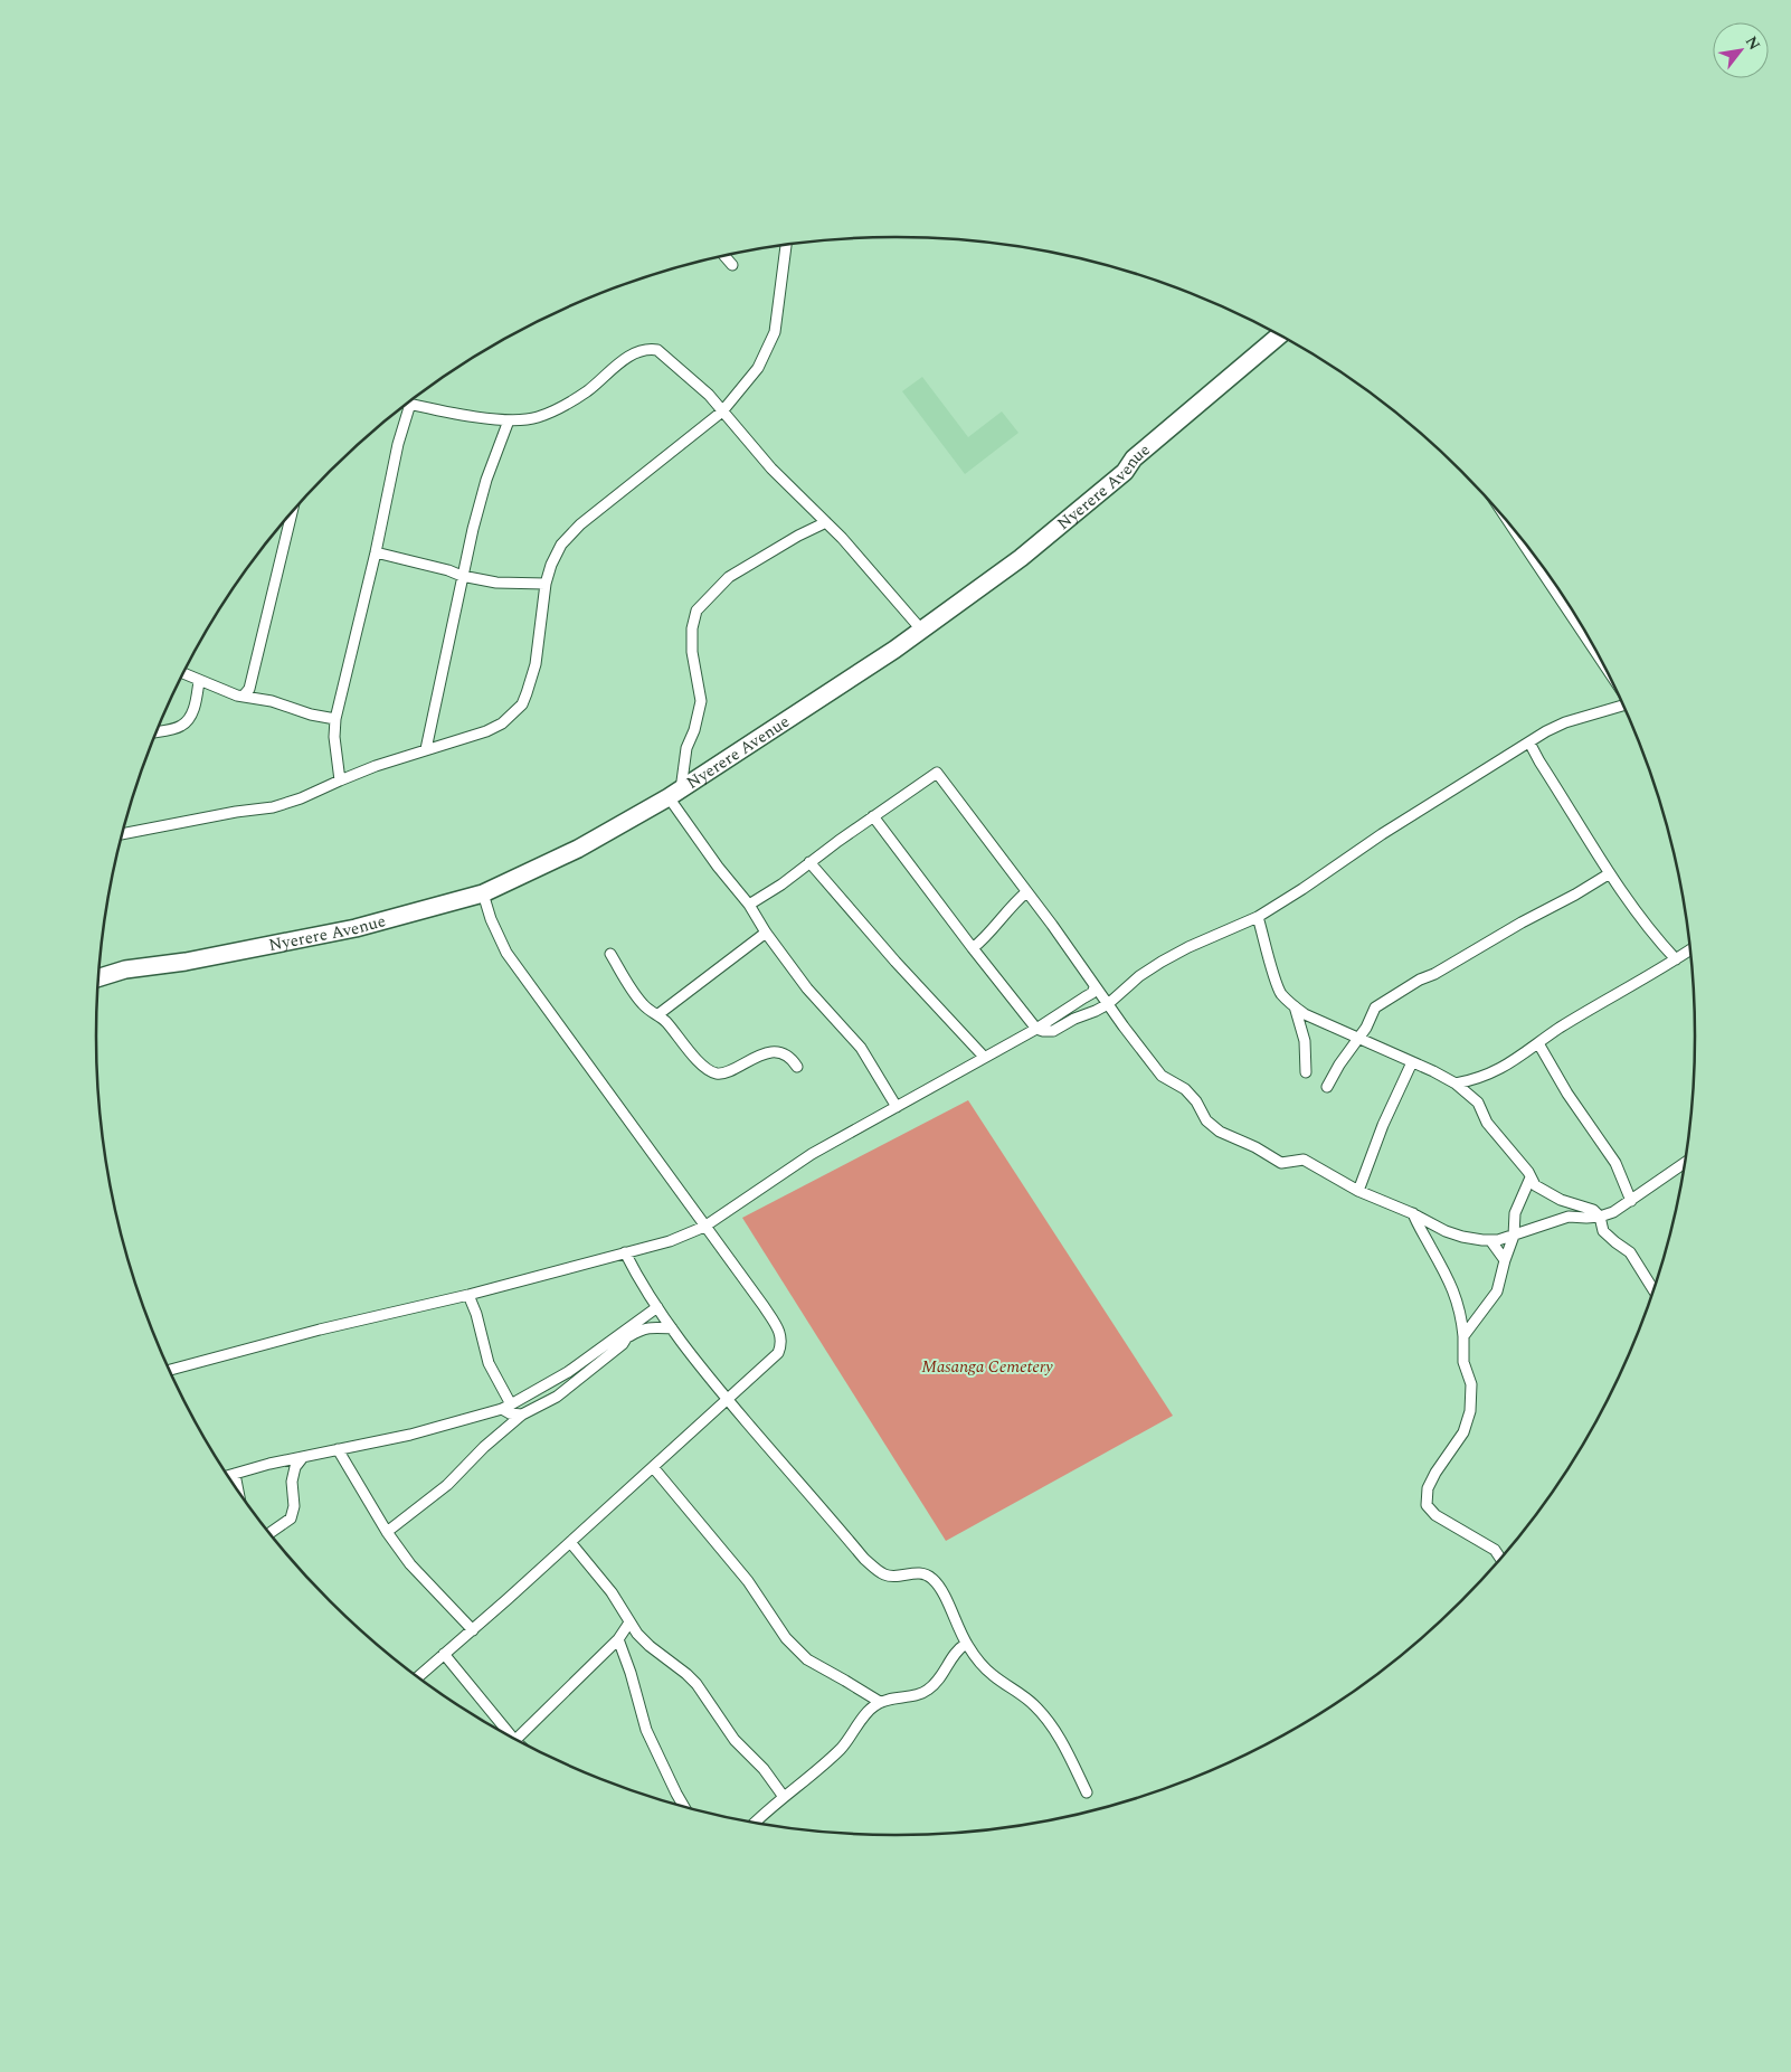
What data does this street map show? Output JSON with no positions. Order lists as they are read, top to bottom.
{
  "streets": {
    "main road": ["Nyerere Avenue"]
  },
  "parks": ["Masanga Cemetery"],
  "north": "top right"
}
